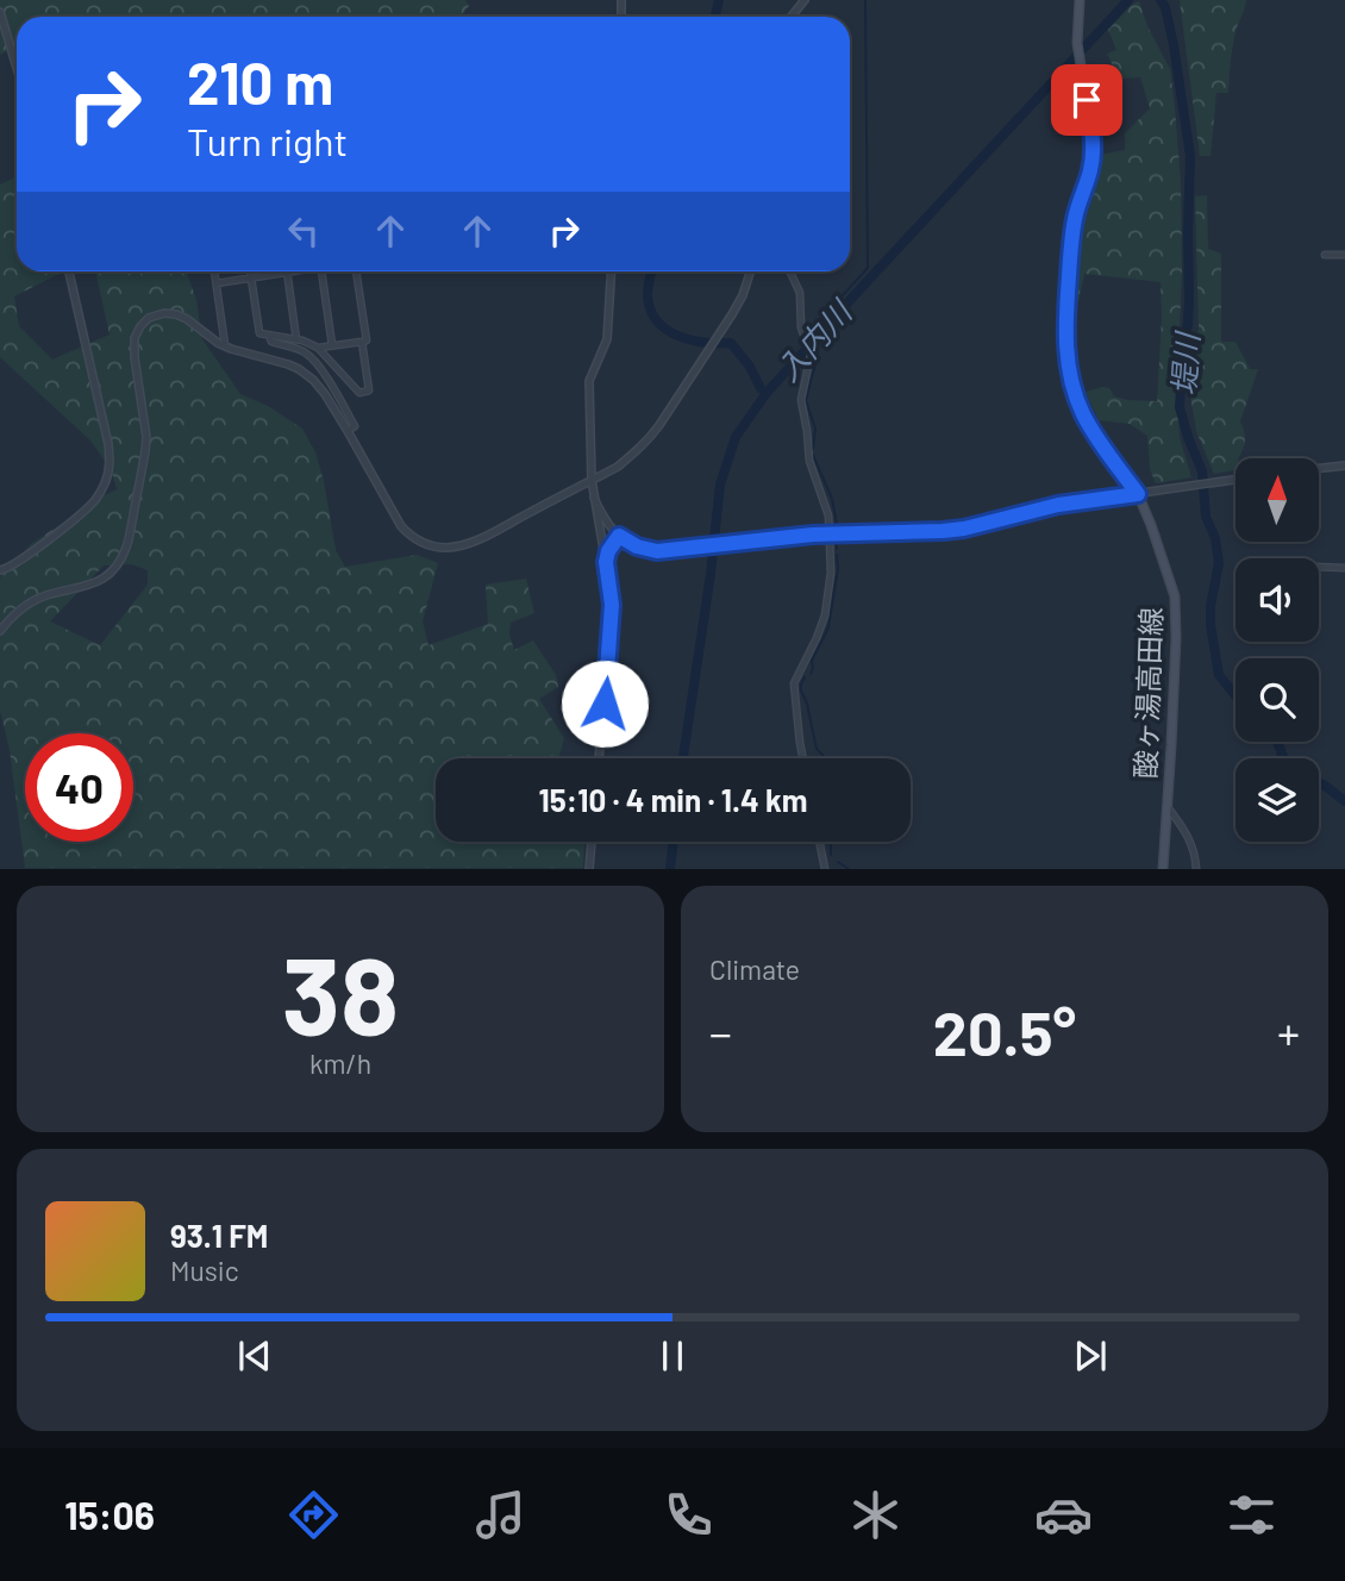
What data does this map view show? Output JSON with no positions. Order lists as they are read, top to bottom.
{
  "streets": {
    "main road": ["酸ヶ湯高田線"]
  },
  "water": ["入内川", "堤川"],
  "north": "top",
  "page": {
    "turn": ["210 m", "Turn right"],
    "limit": "40",
    "trip": "15:10 · 4 min · 1.4 km",
    "tile": [
      ["38", "km/h"],
      "Climate"
    ],
    "heat": ["−", "20.5°", "+"],
    "song": ["93.1 FM", "Music"],
    "tabs": "15:06"
  }
}
